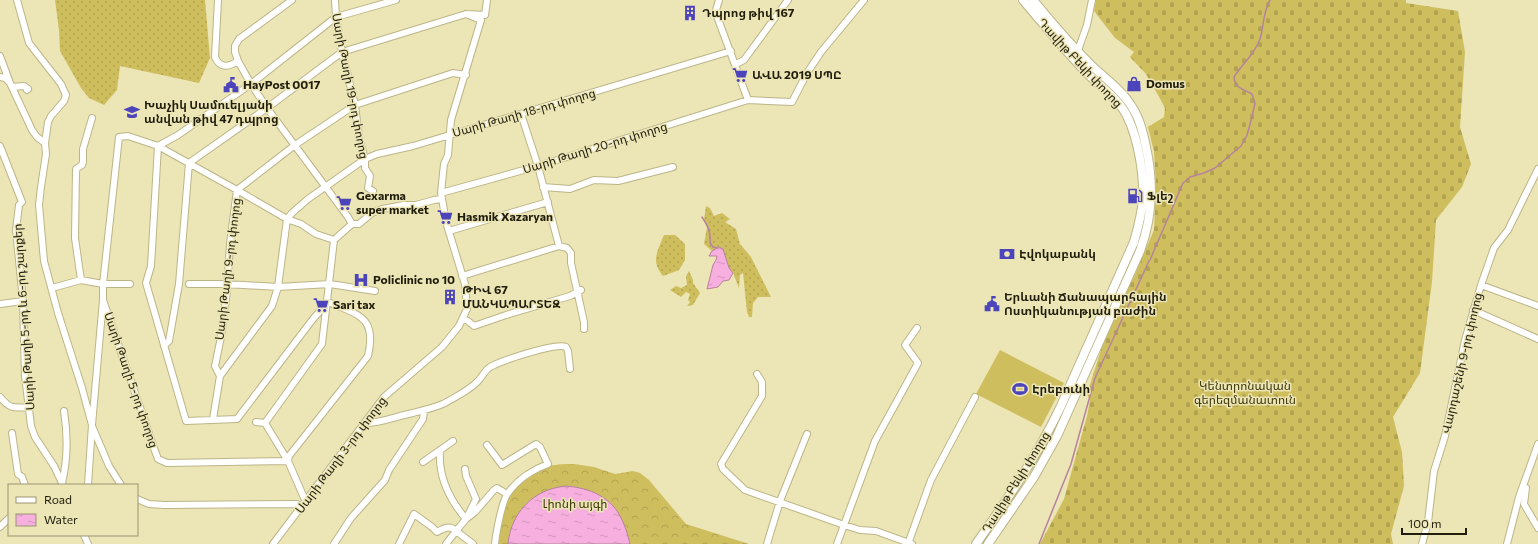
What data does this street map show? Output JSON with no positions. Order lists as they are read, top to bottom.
{
  "streets": {
    "main road": ["Դավիթ Բեկի փողոց"],
    "street": [
      "Սարի Թաղի 19-րդ փողոց",
      "Սարի Թաղի 18-րդ փողոց",
      "Սարի Թաղի 20-րդ փողոց",
      "Սարի Թաղի 9-րդ փողոց",
      "Սարի Թաղի 5-րդ և 6-րդ շարքեր",
      "Վարդաշենի 9-րդ փողոց",
      "Սարի Թաղի 5-րդ փողոց",
      "Սարի Թաղի 3-րդ փողոց"
    ]
  },
  "crossings": [
    ["Սարի Թաղի 19-րդ փողոց", "Սարի Թաղի 18-րդ փողոց"],
    ["Սարի Թաղի 19-րդ փողոց", "Սարի Թաղի 9-րդ փողոց"]
  ],
  "parks": ["Կենտրոնական գերեզմանատուն", "Լիոնի այգի"],
  "places": {
    "building": ["Դպրոց թիվ 167", "ԹԻՎ 67 ՄԱՆԿԱՊԱՐՏԵԶ"],
    "supermarket": [
      "ԱՎԱ 2019 ՍՊԸ",
      "Gexarma super market",
      "Hasmik Xazaryan",
      "Sari tax"
    ],
    "shop": ["Domus"],
    "public building": ["HayPost 0017", "Երևանի Ճանապարհային Ոստիկանության բաժին"],
    "school or university": ["Խաչիկ Սամուելյանի անվան թիվ 47 դպրոց"],
    "fuel station": ["Ֆլեշ"],
    "bank": ["Էվոկաբանկ"],
    "hospital": ["Policlinic no 10"],
    "sports": ["Էրեբունի"]
  },
  "legend": ["Road", "Water"],
  "scale_bar": "100 m"
}
